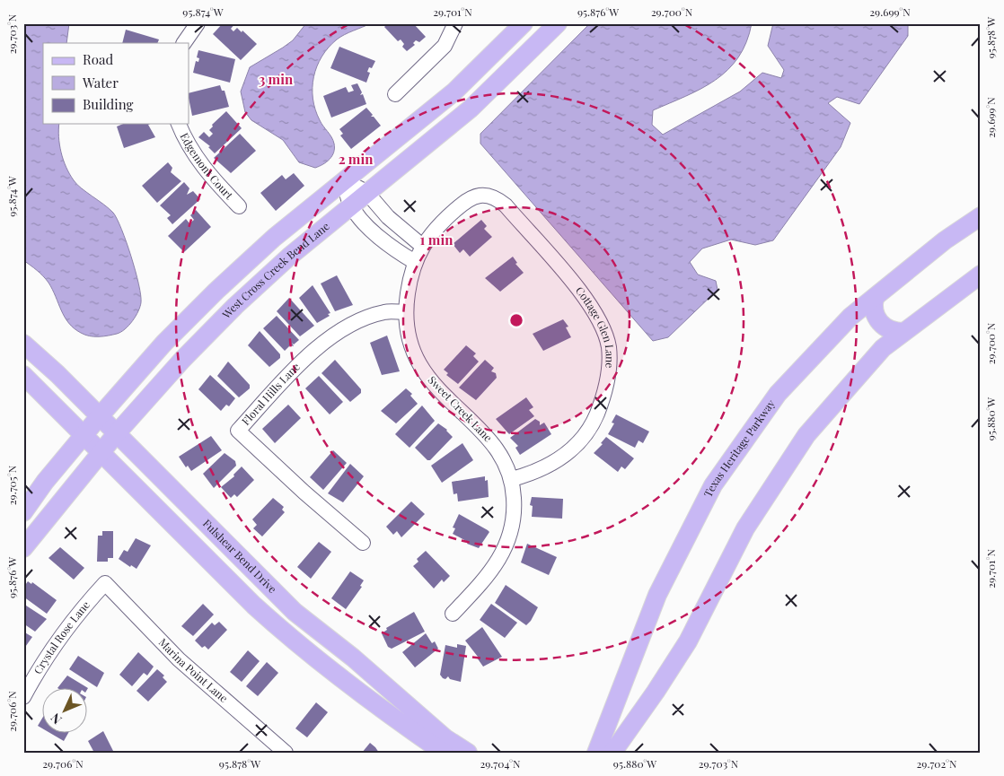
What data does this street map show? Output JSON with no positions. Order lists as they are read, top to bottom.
{
  "streets": {
    "main road": ["West Cross Creek Bend Lane", "Texas Heritage Parkway", "Fulshear Bend Drive"],
    "street": [
      "Edgemont Court",
      "Cottage Glen Lane",
      "Floral Hills Lane",
      "Sweet Creek Lane",
      "Crystal Rose Lane",
      "Marina Point Lane"
    ]
  },
  "crossings": [
    ["West Cross Creek Bend Lane", "Fulshear Bend Drive"],
    ["Cottage Glen Lane", "Sweet Creek Lane"],
    ["Floral Hills Lane", "Sweet Creek Lane"],
    ["Crystal Rose Lane", "Marina Point Lane"]
  ],
  "legend": ["Road", "Water", "Building"],
  "north": "bottom left",
  "coordinates": [
    "95.874°W",
    "29.701°N",
    "95.876°W",
    "29.700°N",
    "29.699°N",
    "29.703°N",
    "95.878°W",
    "95.880°W",
    "29.705°N",
    "29.706°N",
    "29.704°N",
    "29.702°N"
  ],
  "rings": ["3 min", "2 min", "1 min"]
}
